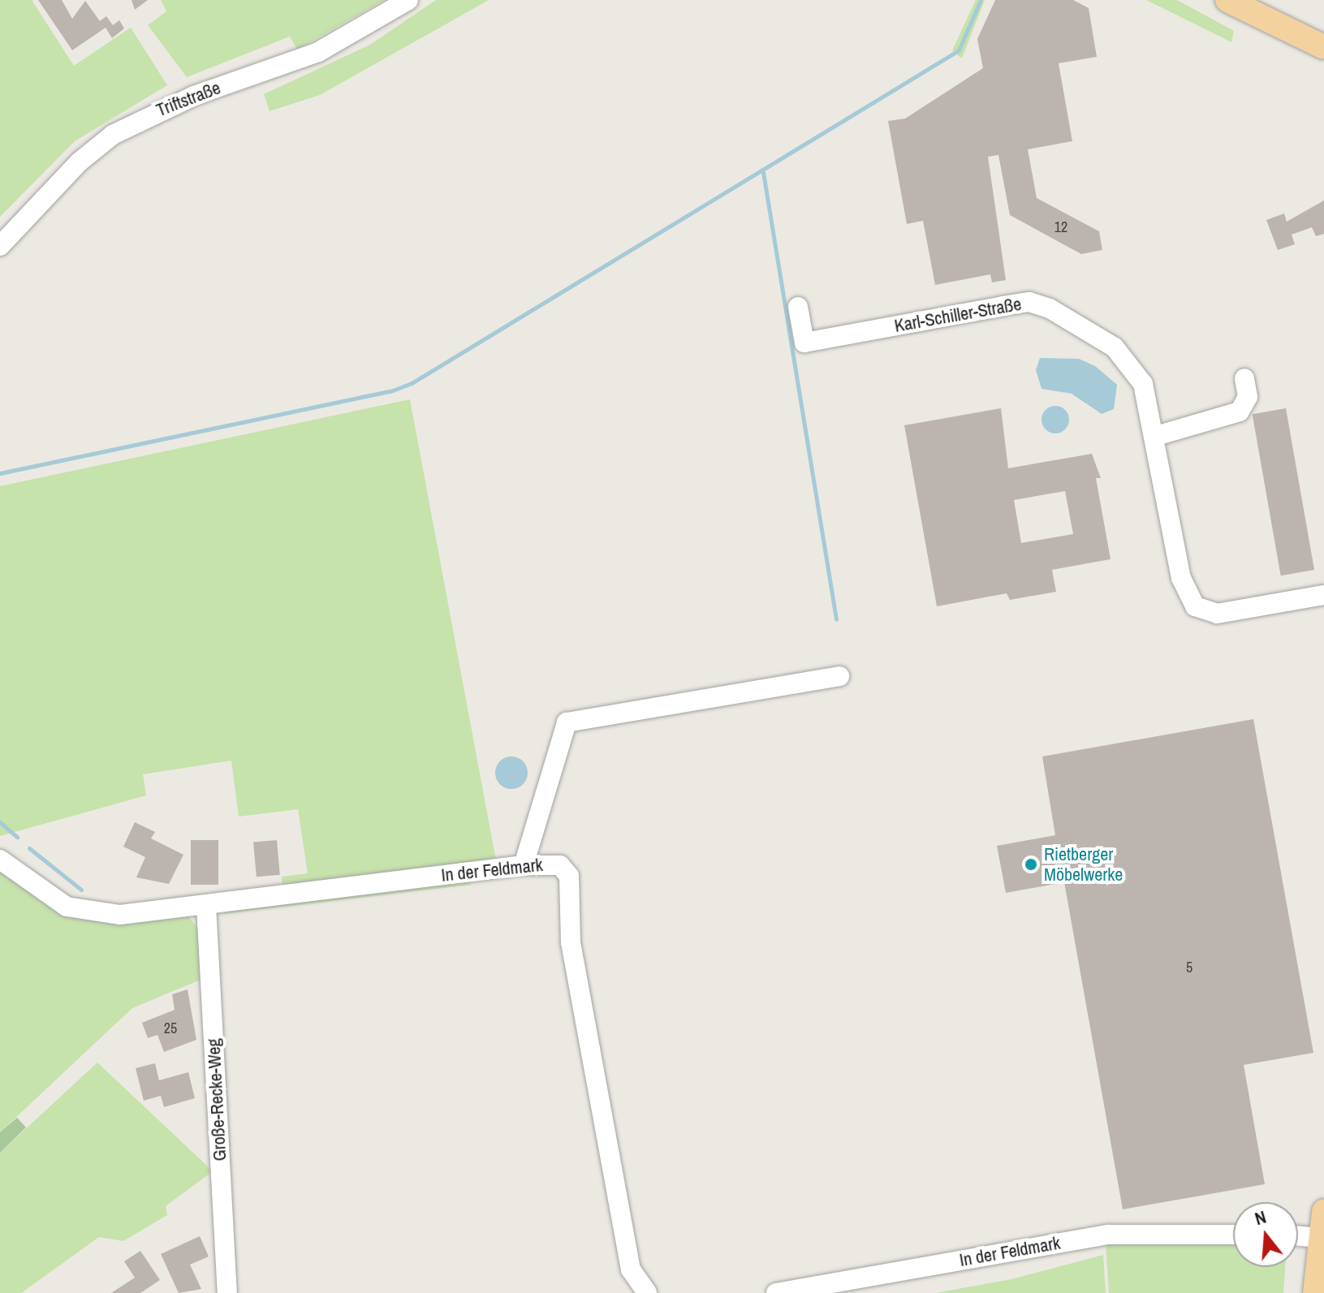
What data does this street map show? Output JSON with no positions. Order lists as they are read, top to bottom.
{
  "streets": {
    "street": [
      "Triftstraße",
      "Karl-Schiller-Straße",
      "In der Feldmark",
      "Große-Recke-Weg"
    ]
  },
  "crossings": [
    ["In der Feldmark", "Große-Recke-Weg"]
  ],
  "places": ["Rietberger Möbelwerke"],
  "house_numbers": ["12", "5", "25"],
  "north": "top"
}
